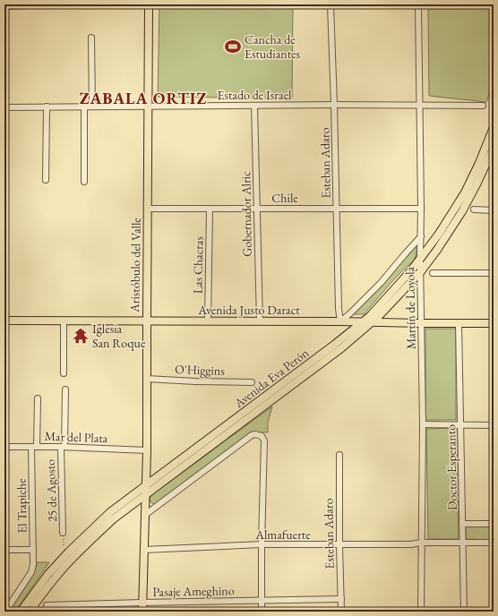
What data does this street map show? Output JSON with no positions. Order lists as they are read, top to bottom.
{
  "streets": {
    "main road": ["Aristóbulo del Valle", "Avenida Justo Daract", "Avenida Eva Perón"],
    "street": [
      "Estado de Israel",
      "Esteban Adaro",
      "Chile",
      "Gobernador Alric",
      "Las Chacras",
      "Martín de Loyola",
      "O'Higgins",
      "Mar del Plata",
      "Doctor Esperanto",
      "25 de Agosto",
      "El Trapiche",
      "Almafuerte",
      "Pasaje Ameghino"
    ]
  },
  "crossings": [
    ["Estado de Israel", "Esteban Adaro"],
    ["Estado de Israel", "Gobernador Alric"],
    ["Estado de Israel", "Aristóbulo del Valle"],
    ["Estado de Israel", "Martín de Loyola"],
    ["Esteban Adaro", "Chile"],
    ["Esteban Adaro", "Avenida Justo Daract"],
    ["Esteban Adaro", "Almafuerte"],
    ["Esteban Adaro", "Pasaje Ameghino"],
    ["Chile", "Gobernador Alric"],
    ["Chile", "Aristóbulo del Valle"],
    ["Chile", "Las Chacras"],
    ["Chile", "Martín de Loyola"],
    ["Gobernador Alric", "Avenida Justo Daract"],
    ["Aristóbulo del Valle", "Avenida Justo Daract"],
    ["Aristóbulo del Valle", "O'Higgins"],
    ["Aristóbulo del Valle", "Avenida Eva Perón"],
    ["Aristóbulo del Valle", "Mar del Plata"],
    ["Aristóbulo del Valle", "Almafuerte"],
    ["Aristóbulo del Valle", "Pasaje Ameghino"],
    ["Las Chacras", "Avenida Justo Daract"],
    ["Martín de Loyola", "Avenida Justo Daract"],
    ["Martín de Loyola", "Avenida Eva Perón"],
    ["Martín de Loyola", "Almafuerte"],
    ["Avenida Justo Daract", "Avenida Eva Perón"],
    ["Avenida Justo Daract", "Doctor Esperanto"],
    ["Mar del Plata", "25 de Agosto"],
    ["Mar del Plata", "El Trapiche"],
    ["Doctor Esperanto", "Almafuerte"]
  ],
  "districts": ["ZABALA ORTIZ"],
  "places": {
    "sports": ["Cancha de Estudiantes"],
    "temple": ["Iglesia San Roque"]
  }
}
